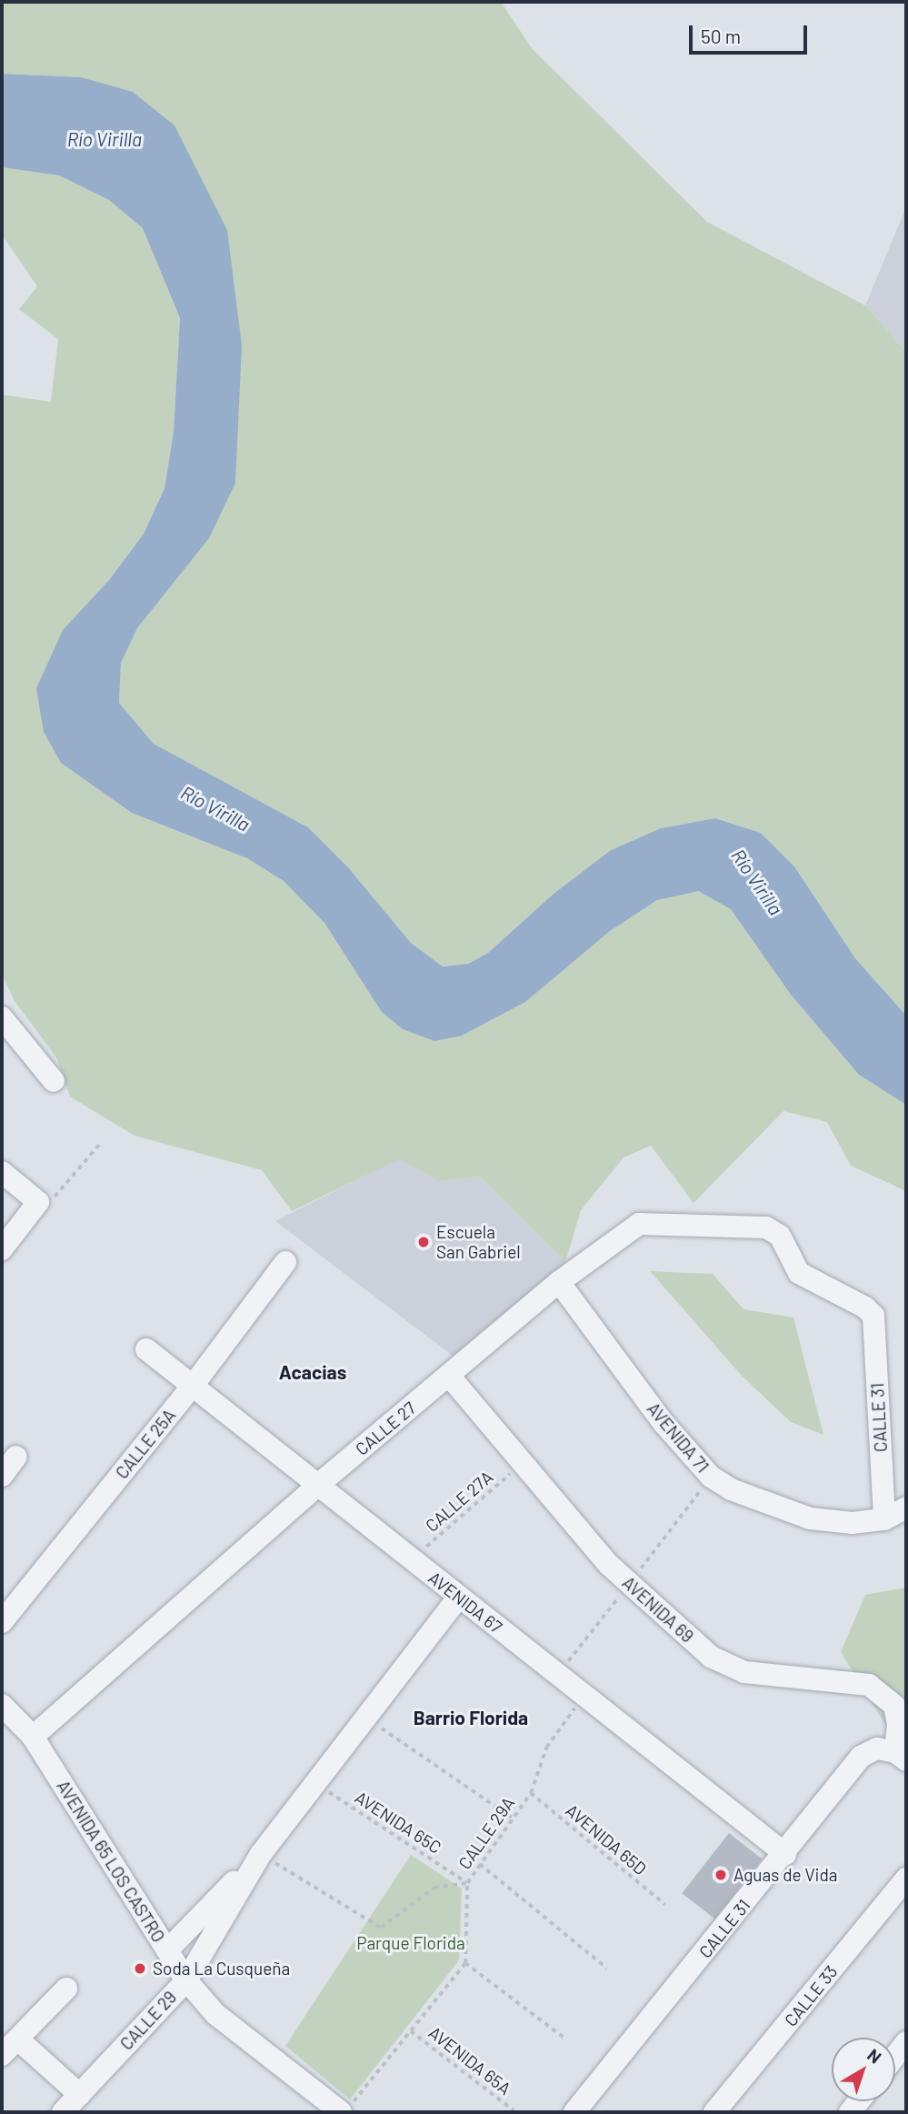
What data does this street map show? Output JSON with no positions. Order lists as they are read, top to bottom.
{
  "streets": {
    "street": [
      "CALLE 31",
      "CALLE 27",
      "AVENIDA 71",
      "CALLE 25A",
      "AVENIDA 67",
      "AVENIDA 69",
      "AVENIDA 65 LOS CASTRO",
      "CALLE 33",
      "CALLE 29"
    ],
    "path": [
      "CALLE 27A",
      "AVENIDA 65C",
      "CALLE 29A",
      "AVENIDA 65D",
      "AVENIDA 65A"
    ]
  },
  "crossings": [
    ["CALLE 31", "CALLE 27"],
    ["CALLE 31", "AVENIDA 71"],
    ["CALLE 31", "AVENIDA 67"],
    ["CALLE 31", "AVENIDA 69"],
    ["CALLE 27", "AVENIDA 71"],
    ["CALLE 27", "AVENIDA 67"],
    ["CALLE 27", "AVENIDA 69"],
    ["CALLE 27", "AVENIDA 65 LOS CASTRO"],
    ["CALLE 25A", "AVENIDA 67"],
    ["CALLE 27A", "AVENIDA 67"],
    ["CALLE 27A", "AVENIDA 69"],
    ["AVENIDA 67", "CALLE 29A"],
    ["AVENIDA 67", "CALLE 29"],
    ["AVENIDA 65C", "CALLE 29A"],
    ["AVENIDA 65C", "CALLE 29"],
    ["CALLE 29A", "AVENIDA 65D"],
    ["AVENIDA 65 LOS CASTRO", "CALLE 29"]
  ],
  "districts": ["Acacias", "Barrio Florida"],
  "water": ["Río Virilla"],
  "parks": ["Parque Florida"],
  "places": ["Escuela San Gabriel", "Aguas de Vida", "Soda La Cusqueña"],
  "scale_bar": "50 m",
  "north": "top right"
}
